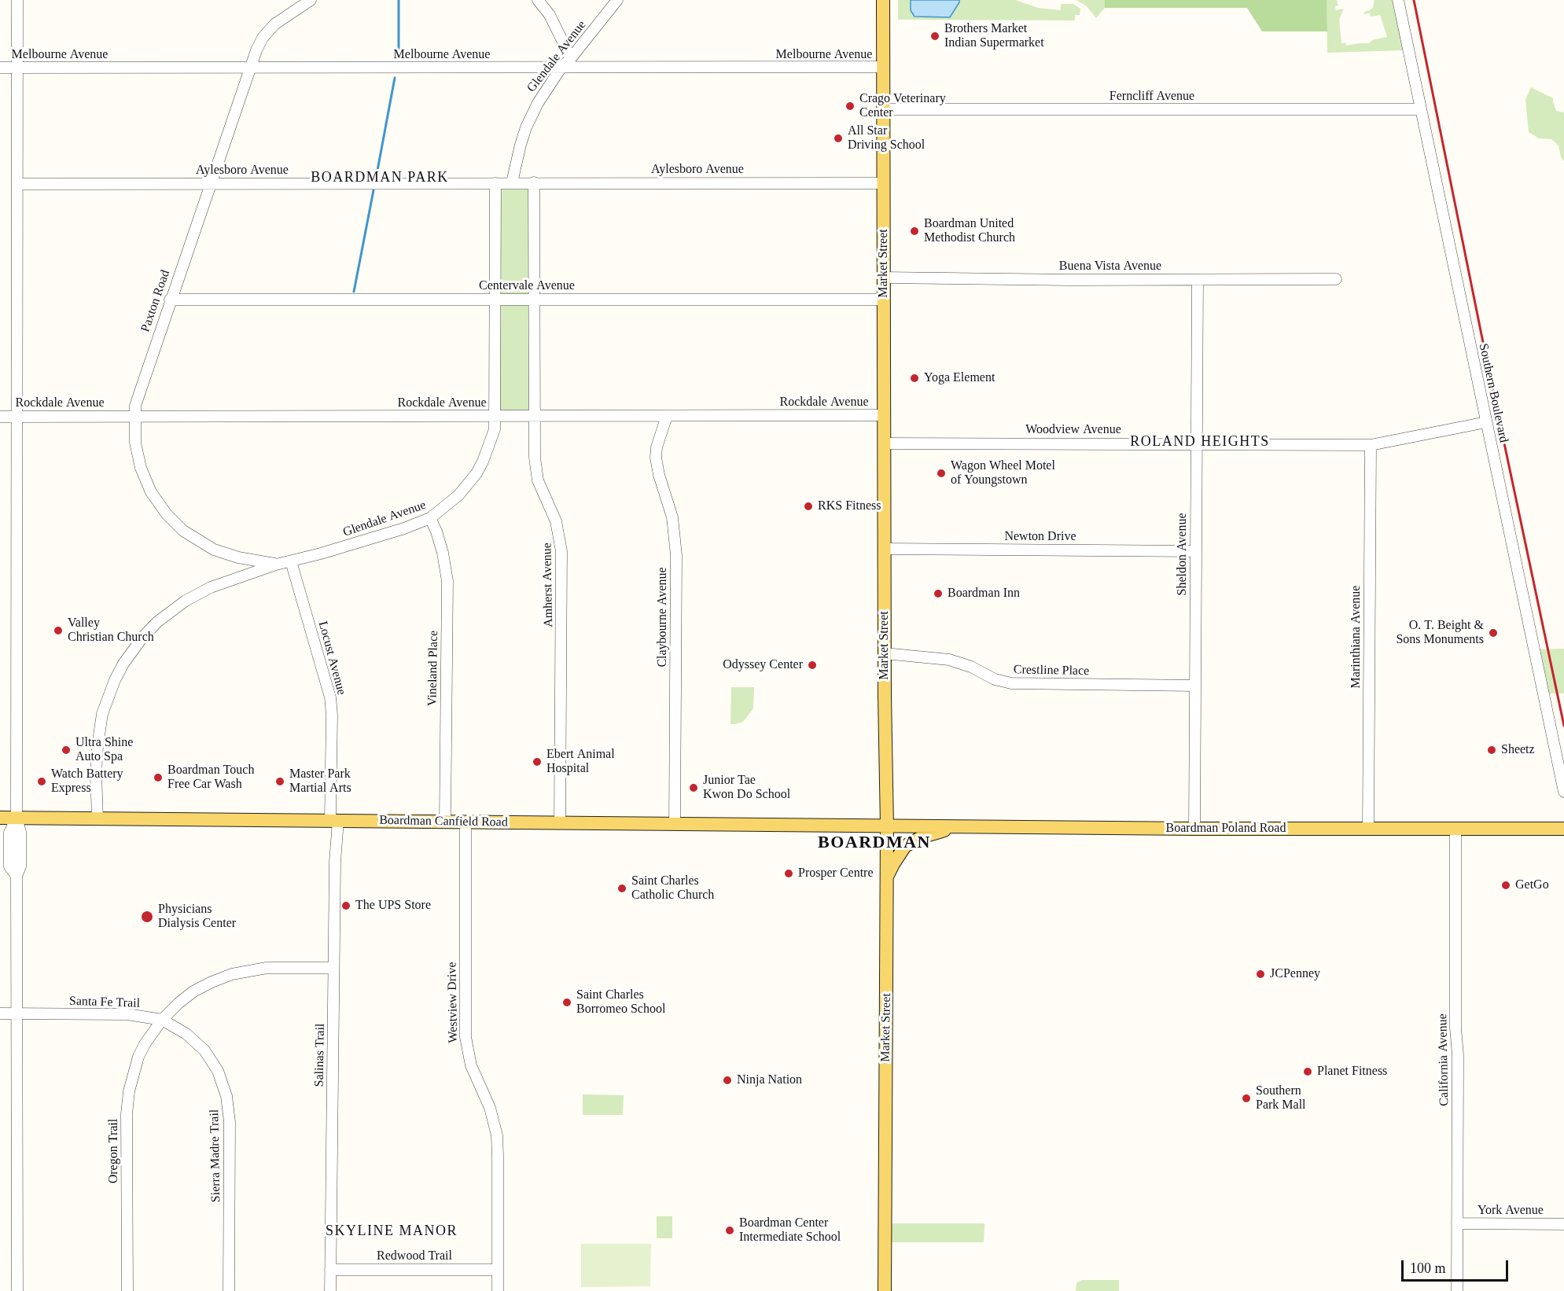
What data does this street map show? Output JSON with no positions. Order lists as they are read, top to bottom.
{
  "streets": {
    "main road": ["Market Street", "Boardman Canfield Road", "Boardman Poland Road"],
    "street": [
      "Melbourne Avenue",
      "Glendale Avenue",
      "Ferncliff Avenue",
      "Aylesboro Avenue",
      "Buena Vista Avenue",
      "Centervale Avenue",
      "Paxton Road",
      "Southern Boulevard",
      "Rockdale Avenue",
      "Woodview Avenue",
      "Newton Drive",
      "Sheldon Avenue",
      "Amherst Avenue",
      "Claybourne Avenue",
      "Marinthiana Avenue",
      "Locust Avenue",
      "Vineland Place",
      "Crestline Place",
      "Santa Fe Trail",
      "Westview Drive",
      "Salinas Trail",
      "California Avenue",
      "Oregon Trail",
      "Sierra Madre Trail",
      "York Avenue",
      "Redwood Trail"
    ]
  },
  "crossings": [
    ["Melbourne Avenue", "Glendale Avenue"],
    ["Melbourne Avenue", "Market Street"],
    ["Melbourne Avenue", "Paxton Road"],
    ["Glendale Avenue", "Aylesboro Avenue"],
    ["Glendale Avenue", "Centervale Avenue"],
    ["Glendale Avenue", "Paxton Road"],
    ["Glendale Avenue", "Rockdale Avenue"],
    ["Glendale Avenue", "Locust Avenue"],
    ["Glendale Avenue", "Vineland Place"],
    ["Glendale Avenue", "Boardman Canfield Road"],
    ["Ferncliff Avenue", "Market Street"],
    ["Ferncliff Avenue", "Southern Boulevard"],
    ["Aylesboro Avenue", "Market Street"],
    ["Aylesboro Avenue", "Paxton Road"],
    ["Aylesboro Avenue", "Amherst Avenue"],
    ["Market Street", "Buena Vista Avenue"],
    ["Market Street", "Centervale Avenue"],
    ["Market Street", "Rockdale Avenue"],
    ["Market Street", "Woodview Avenue"],
    ["Market Street", "Newton Drive"],
    ["Market Street", "Crestline Place"],
    ["Market Street", "Boardman Canfield Road"],
    ["Market Street", "Boardman Poland Road"],
    ["Buena Vista Avenue", "Sheldon Avenue"],
    ["Centervale Avenue", "Paxton Road"],
    ["Centervale Avenue", "Amherst Avenue"],
    ["Paxton Road", "Rockdale Avenue"],
    ["Southern Boulevard", "Woodview Avenue"],
    ["Rockdale Avenue", "Amherst Avenue"],
    ["Rockdale Avenue", "Claybourne Avenue"],
    ["Woodview Avenue", "Sheldon Avenue"],
    ["Woodview Avenue", "Marinthiana Avenue"],
    ["Newton Drive", "Sheldon Avenue"],
    ["Sheldon Avenue", "Crestline Place"],
    ["Sheldon Avenue", "Boardman Poland Road"],
    ["Amherst Avenue", "Boardman Canfield Road"],
    ["Claybourne Avenue", "Boardman Canfield Road"],
    ["Marinthiana Avenue", "Boardman Poland Road"],
    ["Locust Avenue", "Boardman Canfield Road"],
    ["Locust Avenue", "Salinas Trail"],
    ["Vineland Place", "Boardman Canfield Road"],
    ["Boardman Canfield Road", "Boardman Poland Road"],
    ["Boardman Canfield Road", "Westview Drive"],
    ["Boardman Canfield Road", "Salinas Trail"],
    ["Boardman Poland Road", "California Avenue"],
    ["Santa Fe Trail", "Oregon Trail"],
    ["Santa Fe Trail", "Sierra Madre Trail"],
    ["Westview Drive", "Redwood Trail"],
    ["Salinas Trail", "Redwood Trail"],
    ["California Avenue", "York Avenue"],
    ["Oregon Trail", "Sierra Madre Trail"]
  ],
  "districts": [
    "BOARDMAN PARK",
    "ROLAND HEIGHTS",
    "BOARDMAN",
    "SKYLINE MANOR"
  ],
  "places": [
    "Brothers Market Indian Supermarket",
    "Crago Veterinary Center",
    "All Star Driving School",
    "Boardman United Methodist Church",
    "Yoga Element",
    "Wagon Wheel Motel of Youngstown",
    "RKS Fitness",
    "Boardman Inn",
    "Valley Christian Church",
    "O. T. Beight & Sons Monuments",
    "Odyssey Center",
    "Ultra Shine Auto Spa",
    "Sheetz",
    "Ebert Animal Hospital",
    "Boardman Touch Free Car Wash",
    "Watch Battery Express",
    "Master Park Martial Arts",
    "Junior Tae Kwon Do School",
    "Prosper Centre",
    "GetGo",
    "Saint Charles Catholic Church",
    "The UPS Store",
    "Physicians Dialysis Center",
    "JCPenney",
    "Saint Charles Borromeo School",
    "Planet Fitness",
    "Ninja Nation",
    "Southern Park Mall",
    "Boardman Center Intermediate School"
  ],
  "scale_bar": "100 m"
}
